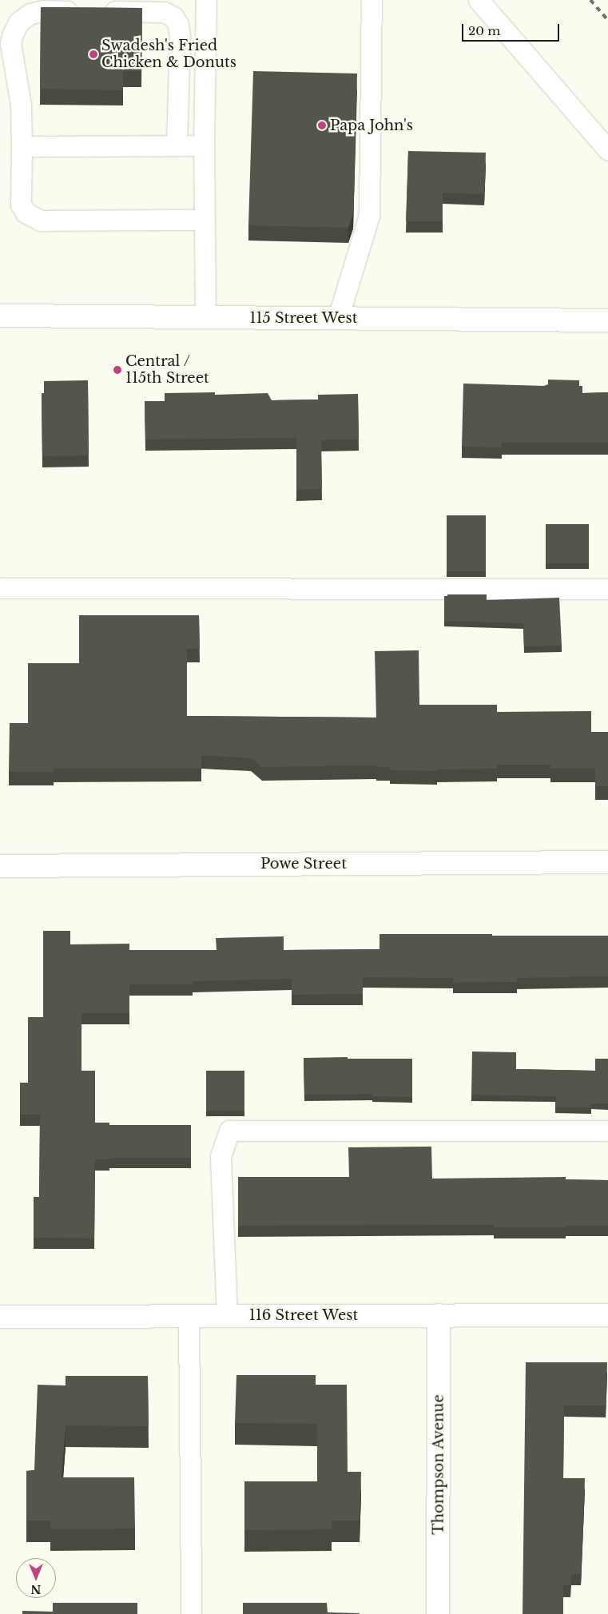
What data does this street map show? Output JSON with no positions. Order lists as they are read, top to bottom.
{
  "streets": {
    "street": [
      "115 Street West",
      "Powe Street",
      "116 Street West",
      "Thompson Avenue"
    ]
  },
  "crossings": [
    ["116 Street West", "Thompson Avenue"]
  ],
  "places": ["Swadesh's Fried Chicken & Donuts", "Papa John's", "Central / 115th Street"],
  "scale_bar": "20 m",
  "north": "bottom"
}
